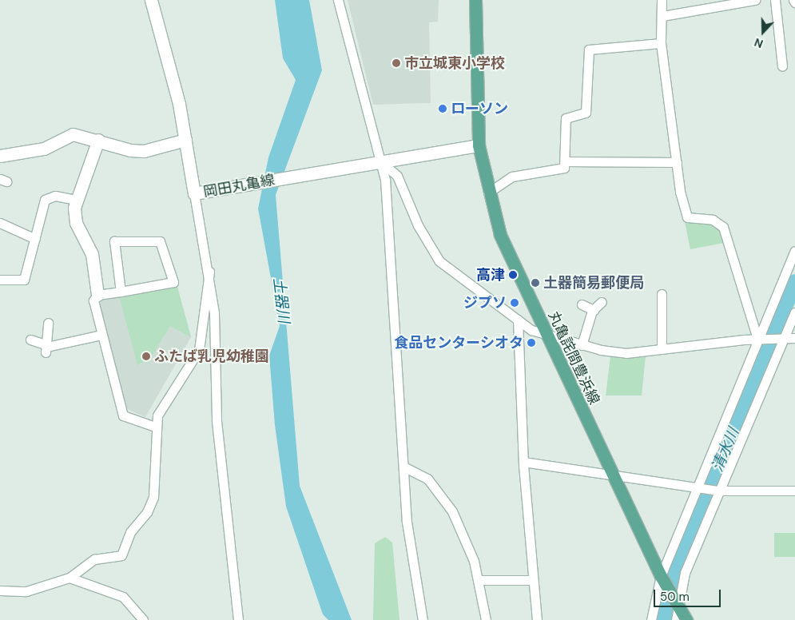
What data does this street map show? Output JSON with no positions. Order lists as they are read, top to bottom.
{
  "streets": {
    "main road": ["岡田丸亀線", "丸亀詫間豊浜線"]
  },
  "crossings": [
    ["岡田丸亀線", "丸亀詫間豊浜線"]
  ],
  "water": ["土器川", "清水川"],
  "places": [
    "市立城東小学校",
    "ローソン",
    "高津",
    "土器簡易郵便局",
    "ジプソ",
    "食品センターシオタ",
    "ふたば乳児幼稚園"
  ],
  "scale_bar": "50 m",
  "north": "bottom"
}
